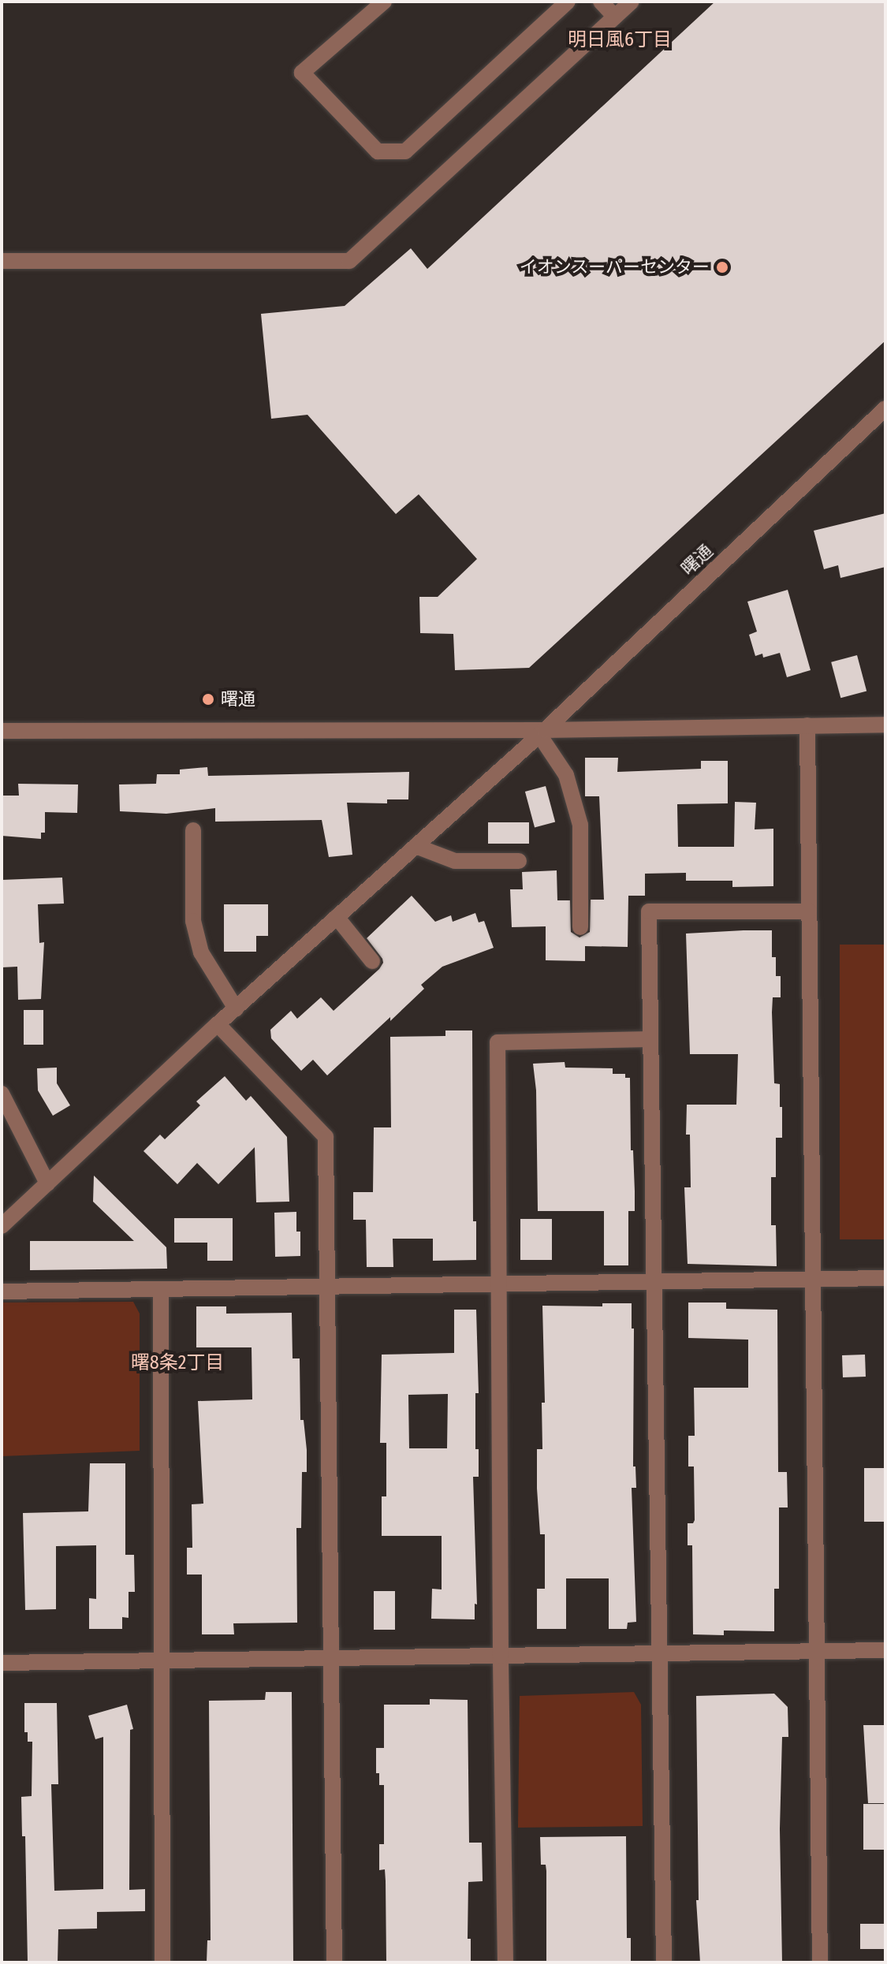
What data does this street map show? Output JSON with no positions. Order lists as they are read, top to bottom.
{
  "streets": {
    "street": ["曙通"]
  },
  "districts": ["明日風6丁目", "曙8条2丁目"],
  "places": ["イオンスーパーセンター", "曙通"]
}
